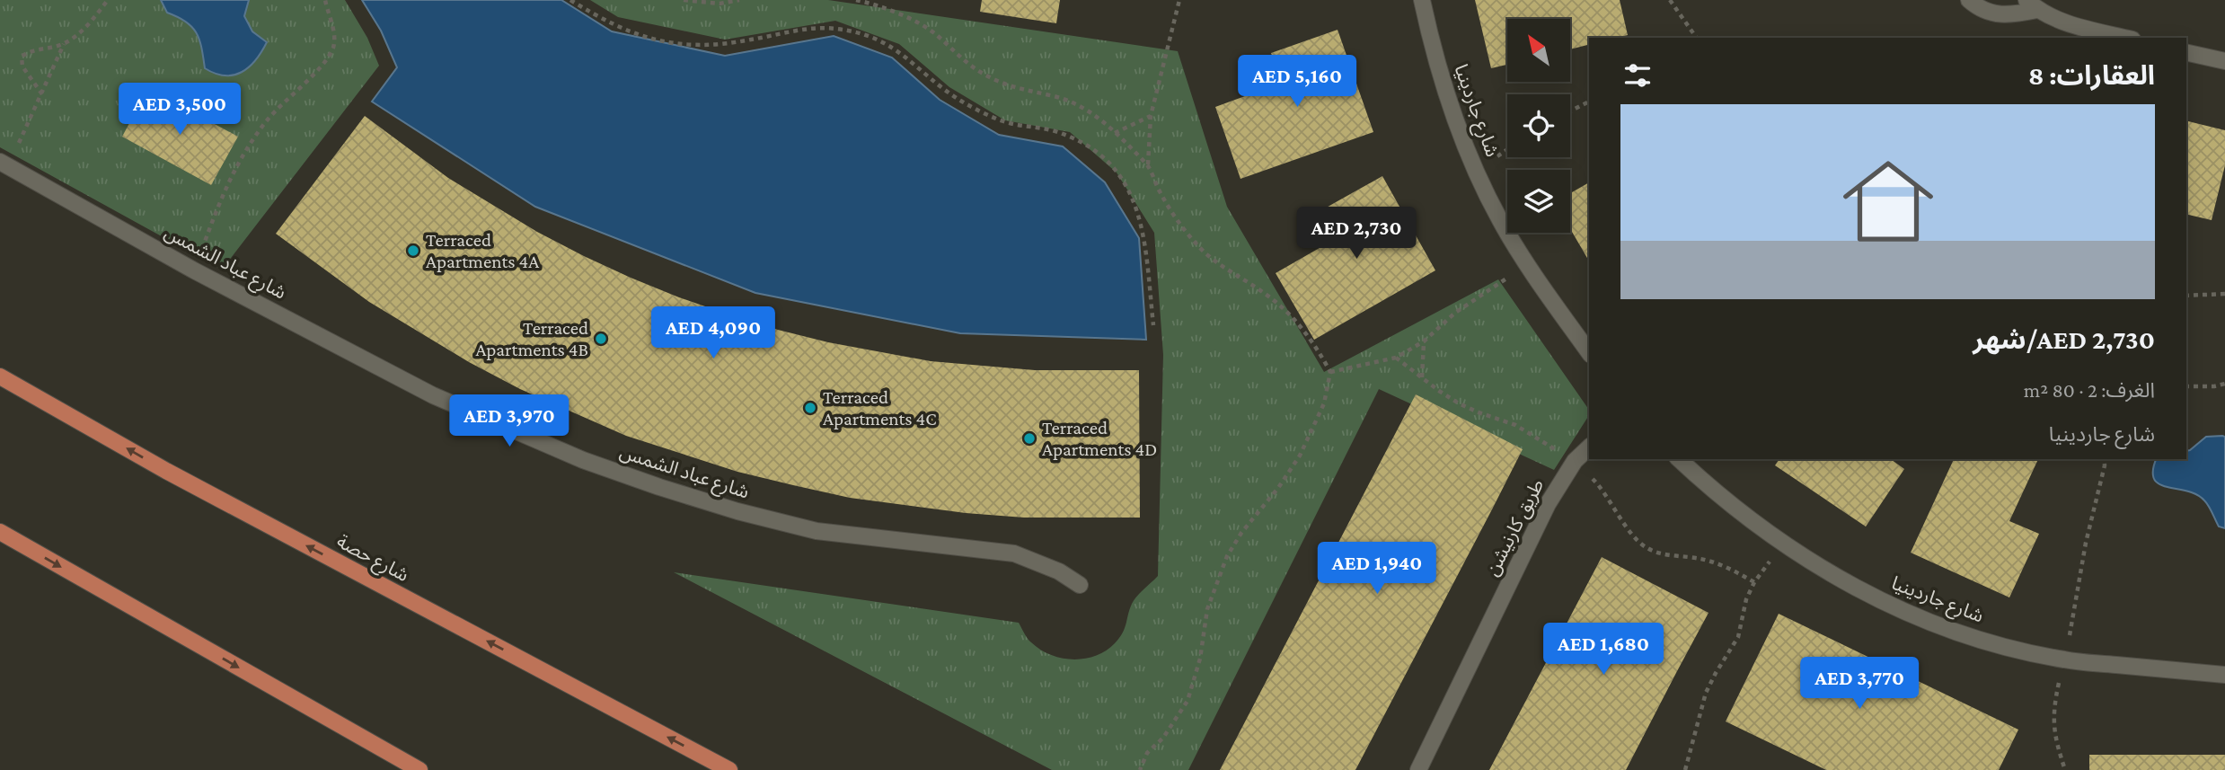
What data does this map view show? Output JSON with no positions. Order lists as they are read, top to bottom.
{
  "streets": {
    "main road": ["شارع حصة"],
    "street": ["شارع جاردينيا", "شارع عباد الشمس", "طريق كارنيشن"]
  },
  "places": [
    "Terraced Apartments 4A",
    "Terraced Apartments 4B",
    "Terraced Apartments 4C",
    "Terraced Apartments 4D"
  ],
  "north": "top left",
  "page": {
    "heading": "العقارات: 8",
    "price": [
      "AED 5,160",
      "AED 3,500",
      "AED 2,730",
      "AED 4,090",
      "AED 3,970",
      "AED 1,940",
      "AED 1,680",
      "AED 3,770"
    ],
    "list": [
      {
        "name": "AED 2,730/شهر",
        "note": "الغرف: 2 · 80 m² · شارع جاردينيا"
      }
    ]
  }
}
